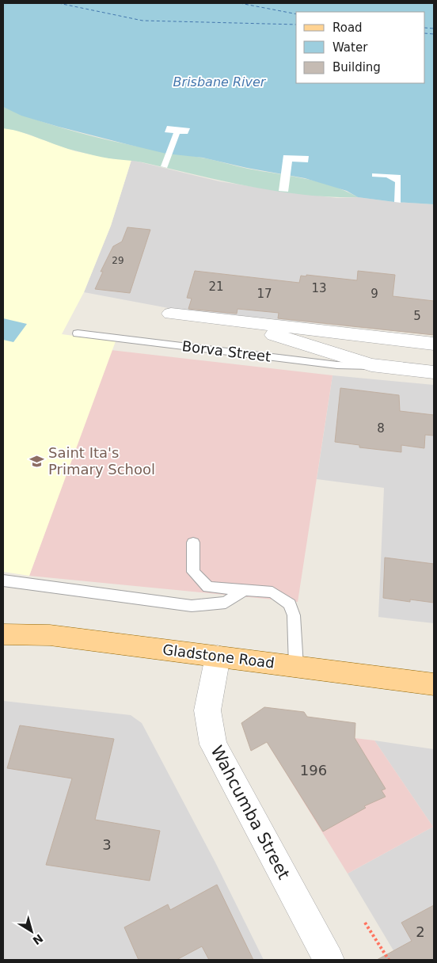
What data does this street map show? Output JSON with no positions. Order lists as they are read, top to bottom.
{
  "streets": {
    "main road": ["Gladstone Road"],
    "street": ["Borva Street", "Wahcumba Street"]
  },
  "crossings": [
    ["Gladstone Road", "Wahcumba Street"]
  ],
  "water": ["Brisbane River"],
  "places": {
    "school or university": ["Saint Ita's Primary School"]
  },
  "house_numbers": [
    "29",
    "21",
    "13",
    "17",
    "9",
    "5",
    "8",
    "196",
    "3",
    "2"
  ],
  "legend": ["Road", "Water", "Building"],
  "north": "bottom right"
}
